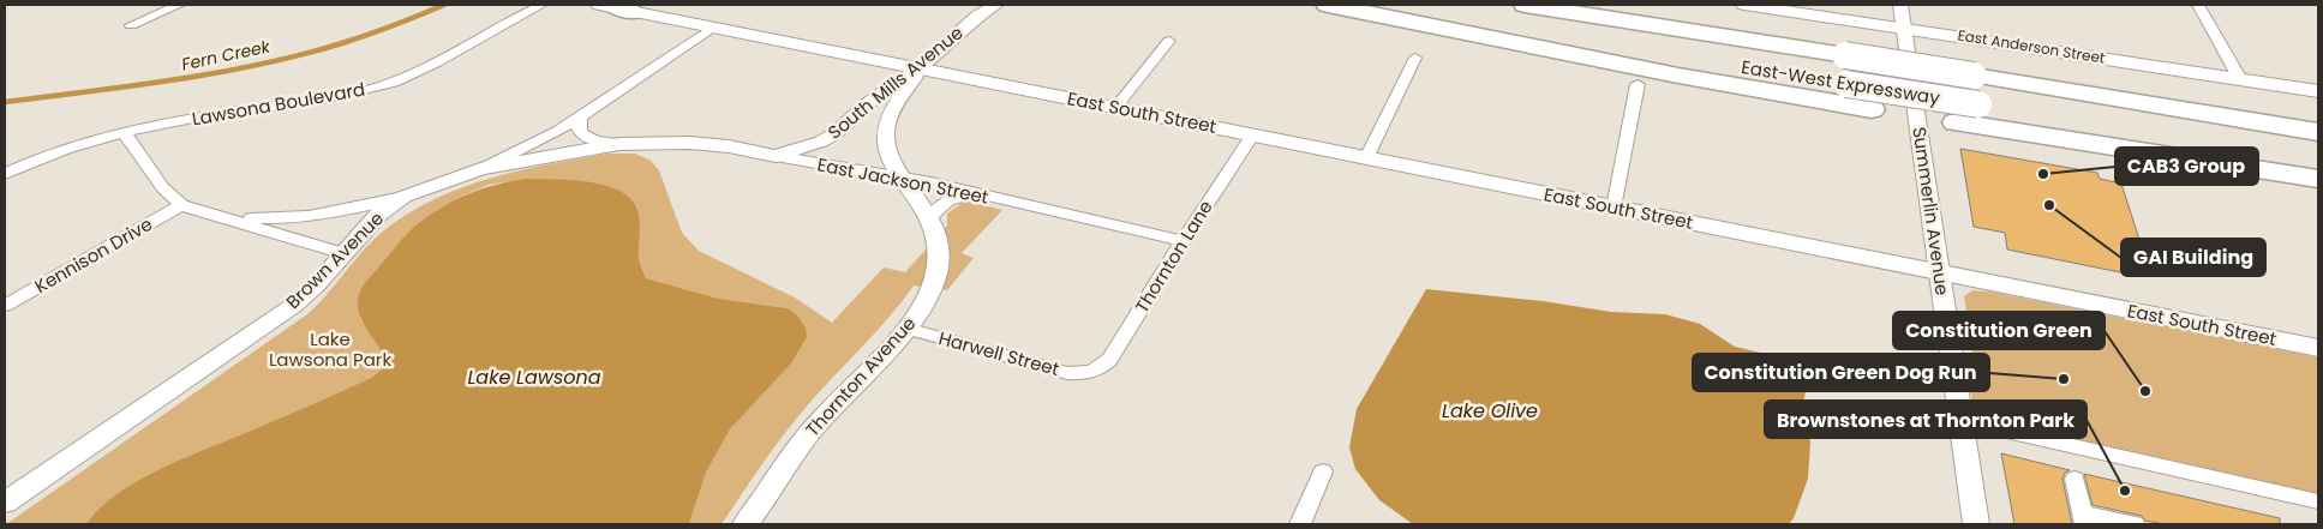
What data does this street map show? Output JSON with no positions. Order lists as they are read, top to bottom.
{
  "streets": {
    "highway": ["East-West Expressway"],
    "main road": ["East Anderson Street", "East South Street"],
    "street": [
      "South Mills Avenue",
      "Lawsona Boulevard",
      "East Jackson Street",
      "Summerlin Avenue",
      "Kennison Drive",
      "Thornton Lane",
      "Brown Avenue",
      "Harwell Street",
      "Thornton Avenue"
    ]
  },
  "crossings": [
    ["East Anderson Street", "Summerlin Avenue"],
    ["South Mills Avenue", "East South Street"],
    ["South Mills Avenue", "East Jackson Street"],
    ["South Mills Avenue", "Thornton Avenue"],
    ["East South Street", "Summerlin Avenue"],
    ["East South Street", "Thornton Lane"],
    ["East South Street", "Brown Avenue"],
    ["East South Street", "Thornton Avenue"],
    ["East Jackson Street", "Thornton Lane"],
    ["East Jackson Street", "Brown Avenue"],
    ["East Jackson Street", "Thornton Avenue"],
    ["Thornton Lane", "Harwell Street"],
    ["Harwell Street", "Thornton Avenue"]
  ],
  "water": ["Fern Creek", "Lake Lawsona", "Lake Olive"],
  "parks": ["Lake Lawsona Park"],
  "places": [
    "CAB3 Group",
    "GAI Building",
    "Constitution Green Dog Run",
    "Constitution Green",
    "Brownstones at Thornton Park"
  ]
}
